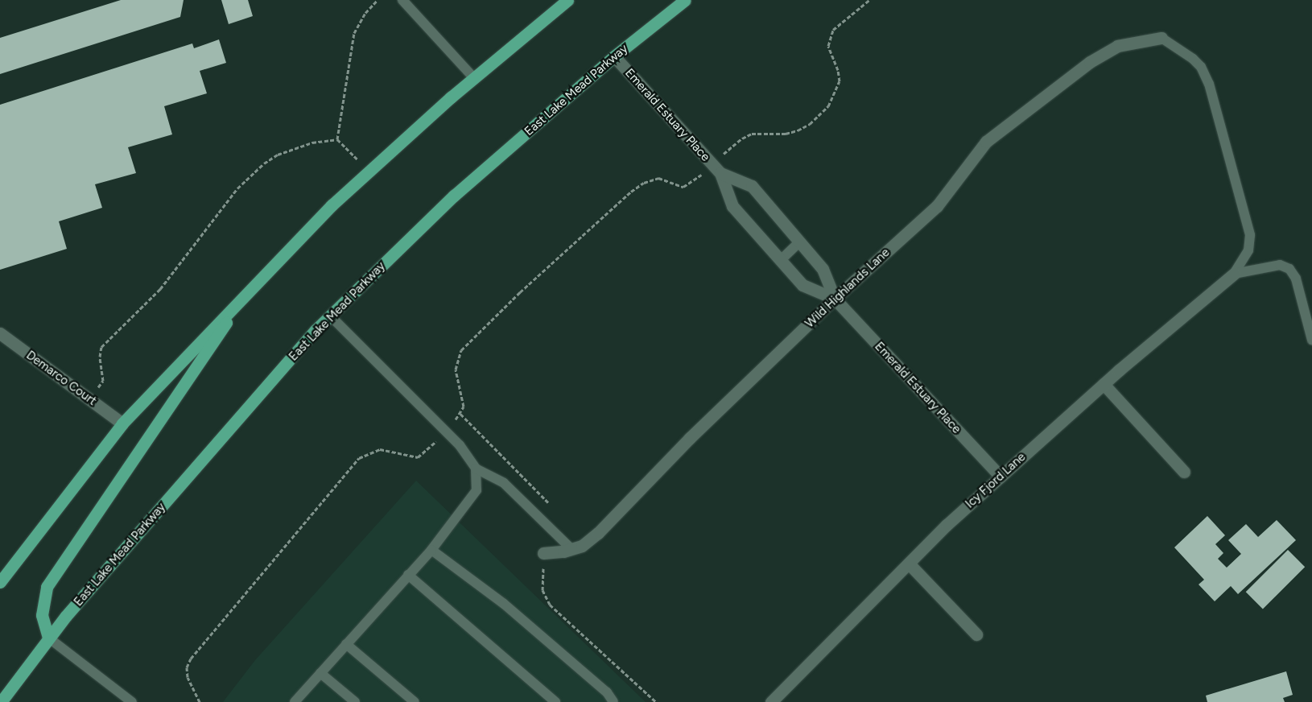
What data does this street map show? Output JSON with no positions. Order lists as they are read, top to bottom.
{
  "streets": {
    "main road": ["East Lake Mead Parkway"],
    "street": [
      "Emerald Estuary Place",
      "Wild Highlands Lane",
      "Demarco Court",
      "Icy Fjord Lane"
    ]
  },
  "crossings": [
    ["East Lake Mead Parkway", "Emerald Estuary Place"],
    ["Emerald Estuary Place", "Wild Highlands Lane"],
    ["Emerald Estuary Place", "Icy Fjord Lane"]
  ]
}
